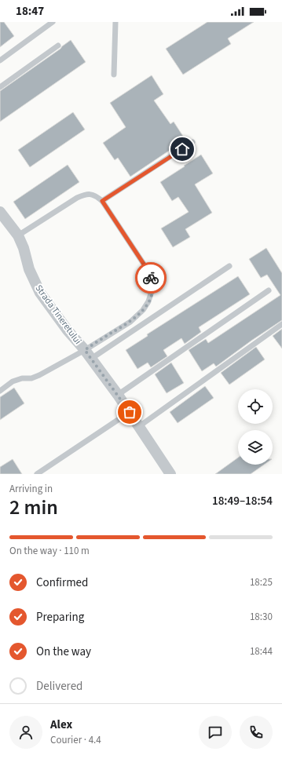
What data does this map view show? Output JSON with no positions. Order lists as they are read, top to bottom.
{
  "streets": {
    "street": ["Strada Tineretului"]
  },
  "page": {
    "status": "18:47",
    "heading": ["2 min", "Arriving in", "18:49–18:54"],
    "panel": ["Alex", "Courier · 4.4"],
    "bar": "On the way · 110 m",
    "list": [
      ["Confirmed", "18:25"],
      ["Preparing", "18:30"],
      ["On the way", "18:44"],
      "Delivered"
    ]
  }
}
